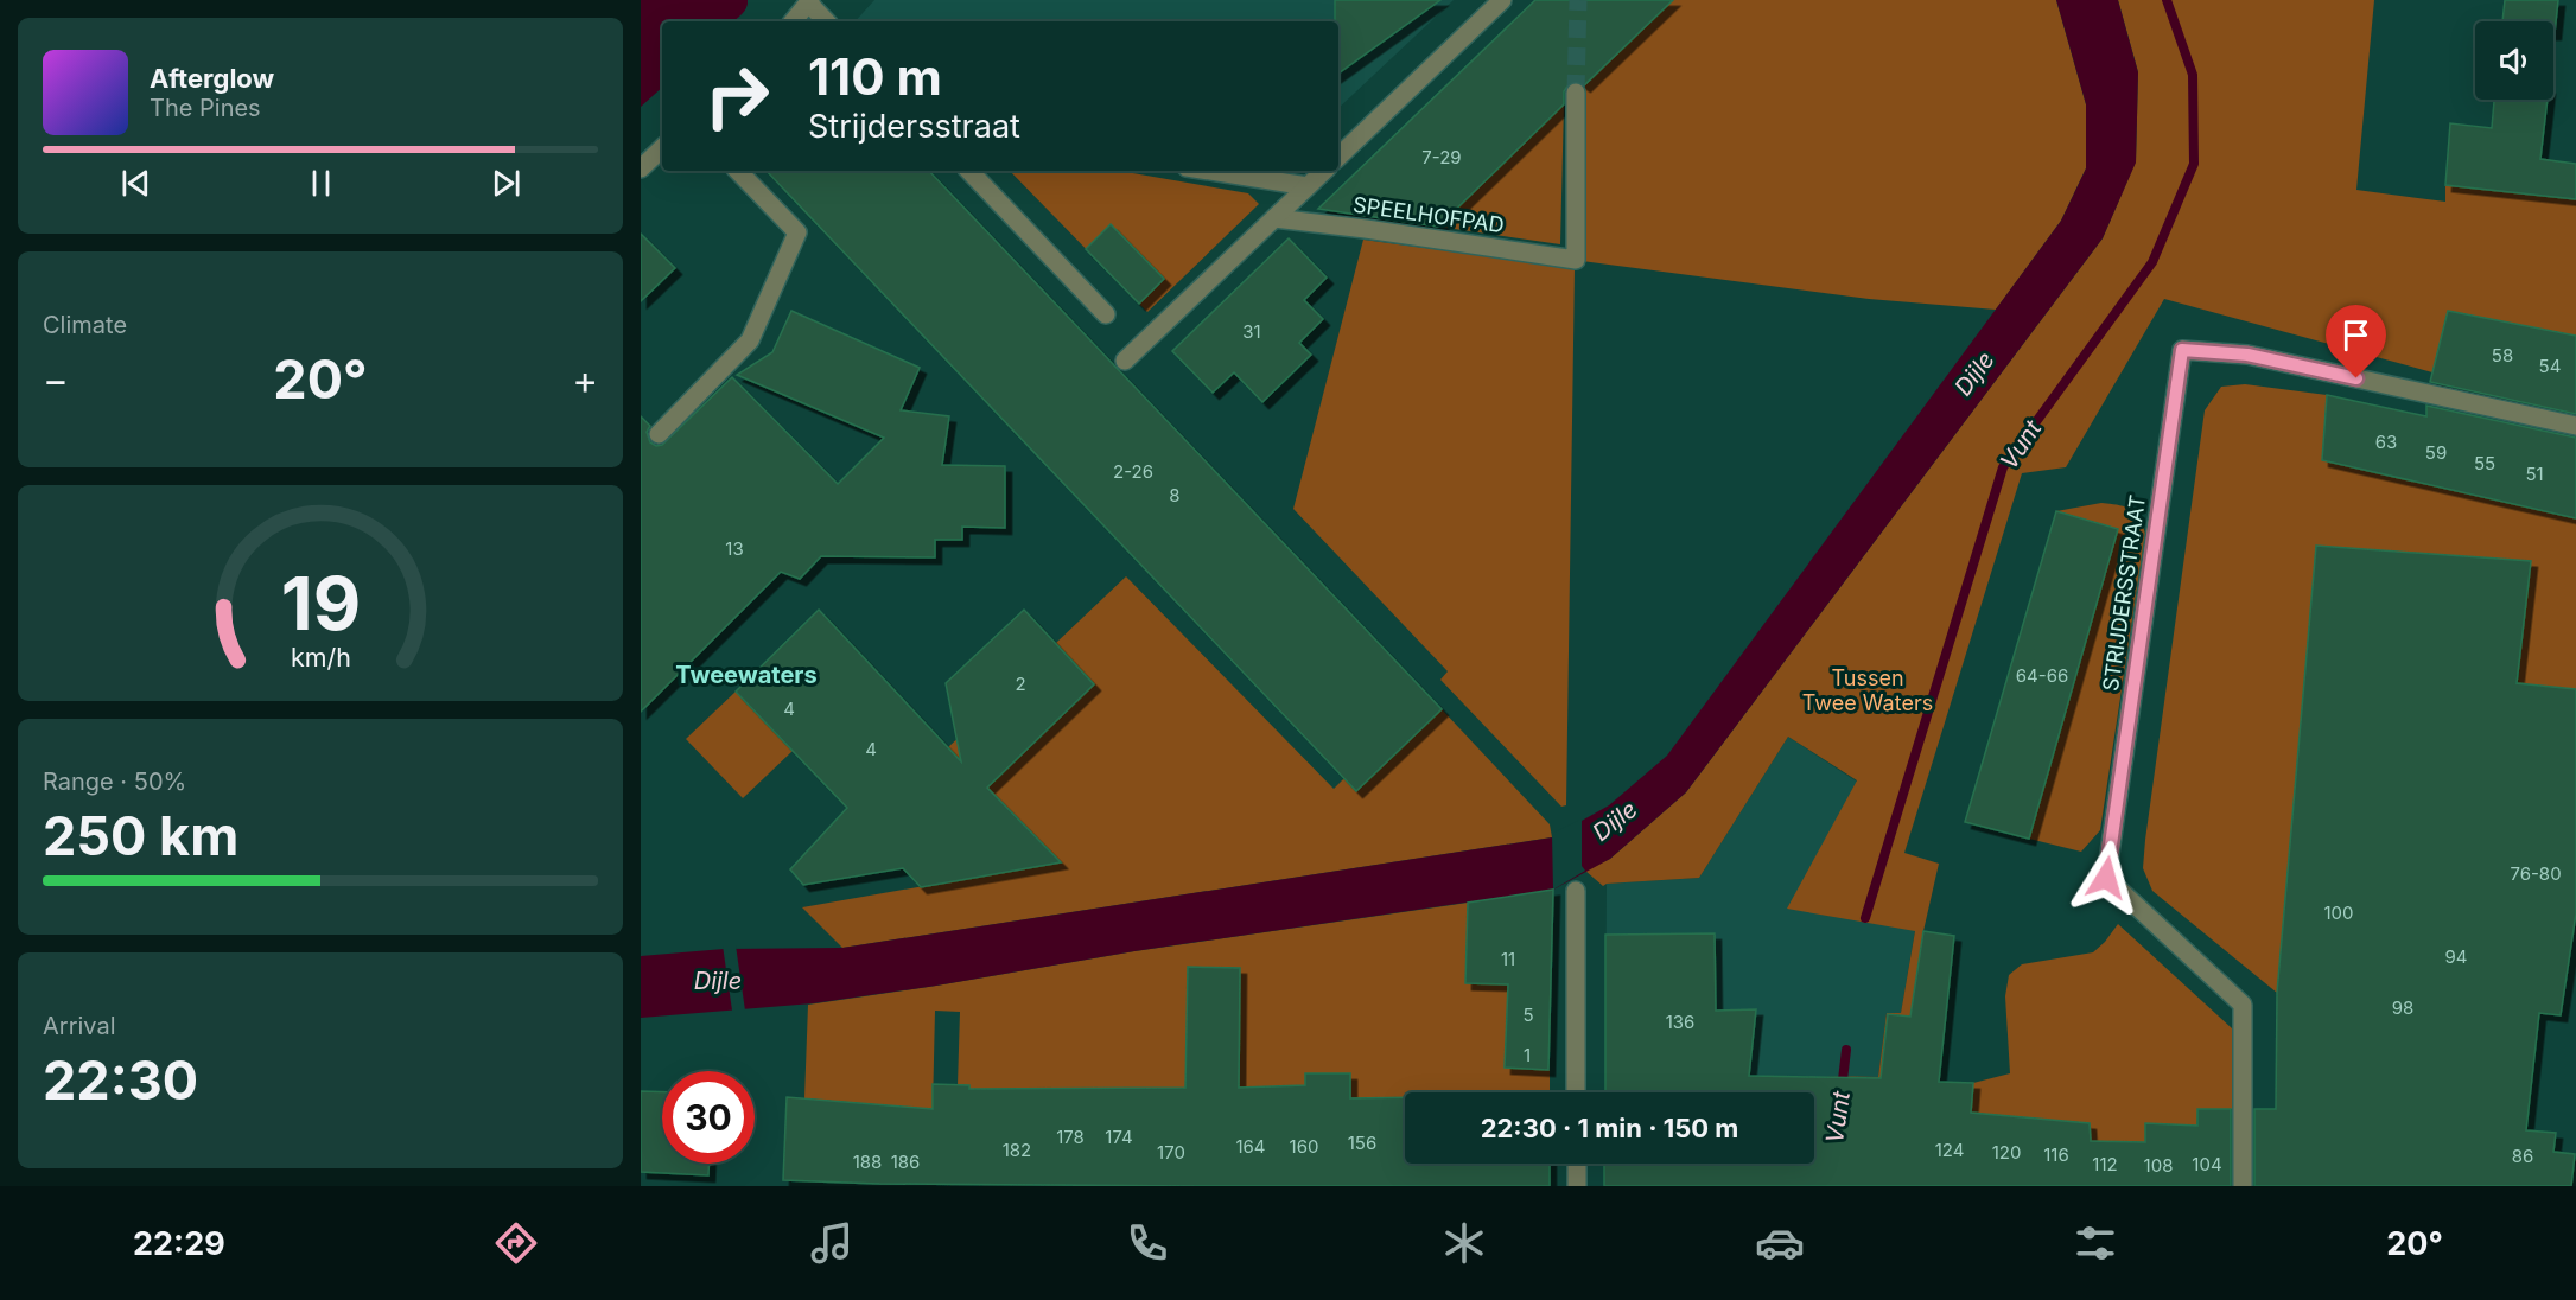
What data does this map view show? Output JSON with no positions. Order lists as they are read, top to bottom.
{
  "streets": {
    "street": ["SPEELHOFPAD", "STRIJDERSSTRAAT"]
  },
  "districts": ["Tweewaters"],
  "water": ["Dijle", "Vunt"],
  "parks": ["Tussen Twee Waters"],
  "house_numbers": [
    "7-29",
    "31",
    "58",
    "54",
    "63",
    "59",
    "55",
    "2-26",
    "51",
    "8",
    "13",
    "64-66",
    "2",
    "4",
    "4",
    "76-80",
    "100",
    "94",
    "11",
    "98",
    "5",
    "136",
    "1",
    "178",
    "174",
    "156",
    "164",
    "160",
    "182",
    "124",
    "170",
    "120",
    "116",
    "86",
    "188",
    "186",
    "112",
    "104",
    "108"
  ],
  "page": {
    "turn": ["110 m", "Strijdersstraat"],
    "song": ["Afterglow", "The Pines"],
    "tile": [
      "Climate",
      ["Range · 50%", "250 km"],
      ["Arrival", "22:30"]
    ],
    "heat": ["−", "20°", "+"],
    "limit": "30",
    "trip": "22:30 · 1 min · 150 m",
    "tabs": ["22:29", "20°"],
    "gauge": ["19", "km/h"]
  }
}
